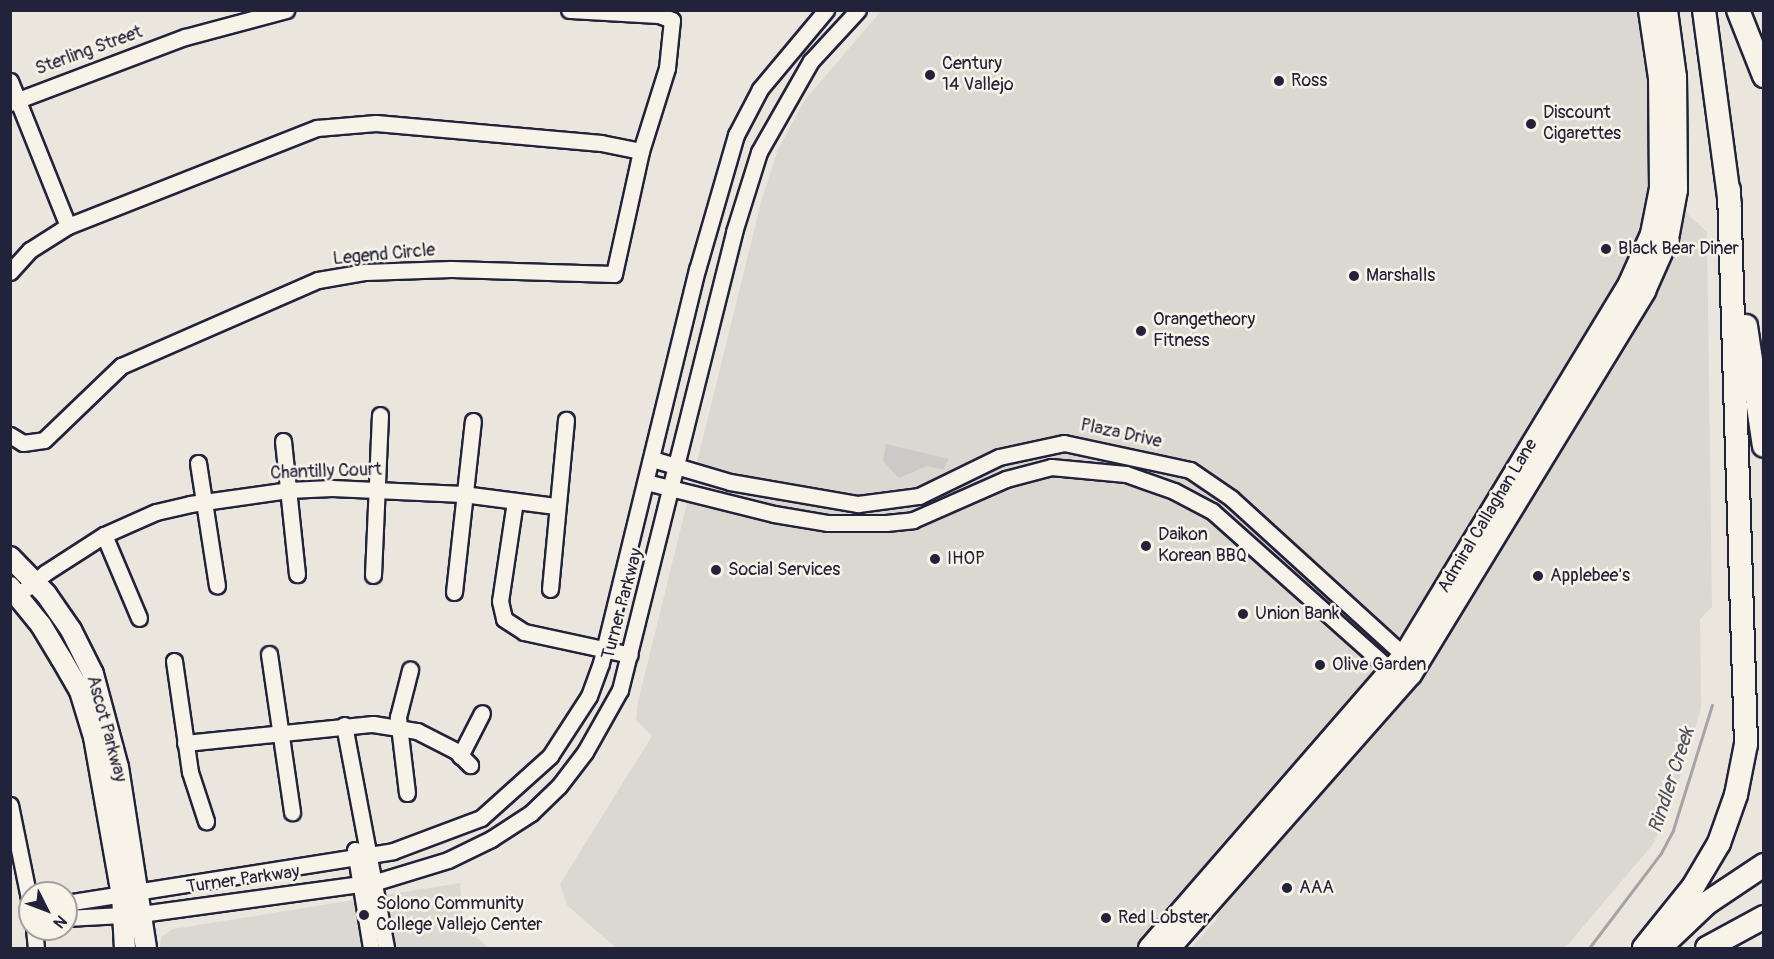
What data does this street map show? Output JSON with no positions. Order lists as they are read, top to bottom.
{
  "streets": {
    "main road": ["Admiral Callaghan Lane", "Ascot Parkway"],
    "street": [
      "Sterling Street",
      "Legend Circle",
      "Plaza Drive",
      "Chantilly Court",
      "Turner Parkway"
    ]
  },
  "crossings": [
    ["Plaza Drive", "Admiral Callaghan Lane"],
    ["Plaza Drive", "Turner Parkway"],
    ["Chantilly Court", "Ascot Parkway"],
    ["Turner Parkway", "Ascot Parkway"]
  ],
  "water": ["Rindler Creek"],
  "places": [
    "Century 14 Vallejo",
    "Ross",
    "Discount Cigarettes",
    "Black Bear Diner",
    "Marshalls",
    "Orangetheory Fitness",
    "Daikon Korean BBQ",
    "IHOP",
    "Social Services",
    "Applebee's",
    "Union Bank",
    "Olive Garden",
    "AAA",
    "Solono Community College Vallejo Center",
    "Red Lobster"
  ],
  "north": "bottom right"
}
